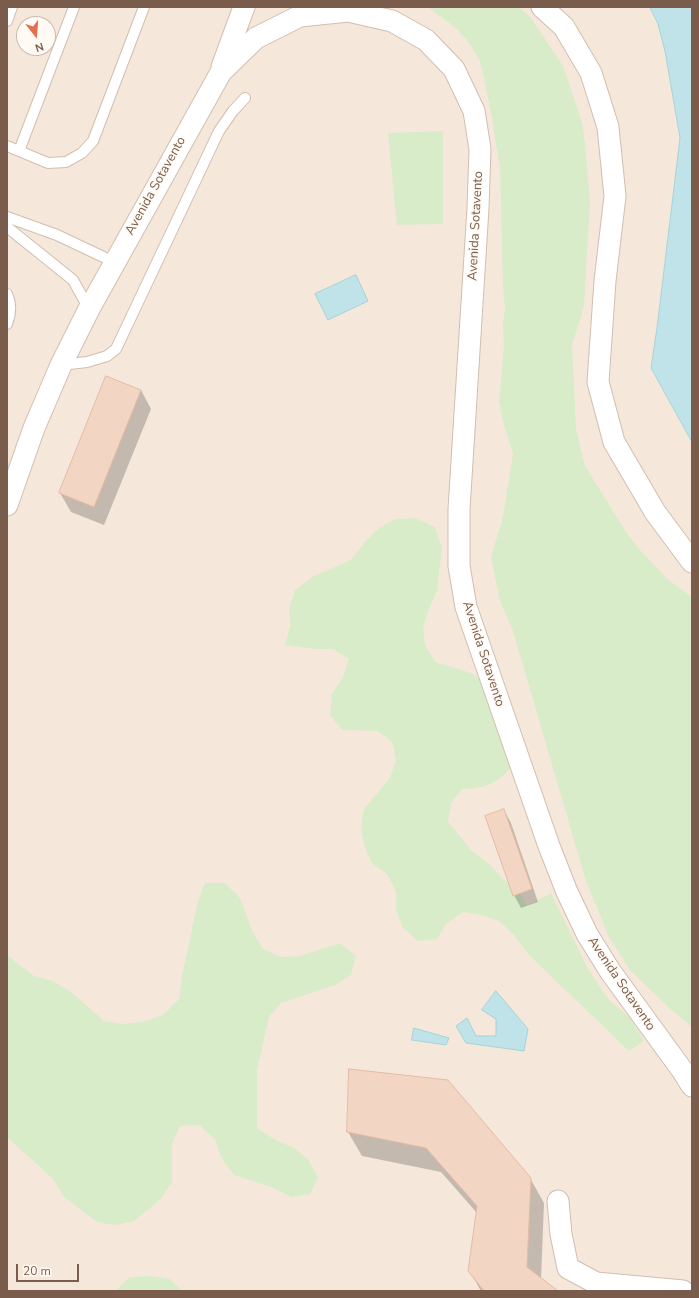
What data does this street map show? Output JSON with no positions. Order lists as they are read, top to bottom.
{
  "streets": {
    "street": ["Avenida Sotavento"]
  },
  "scale_bar": "20 m",
  "north": "bottom"
}
